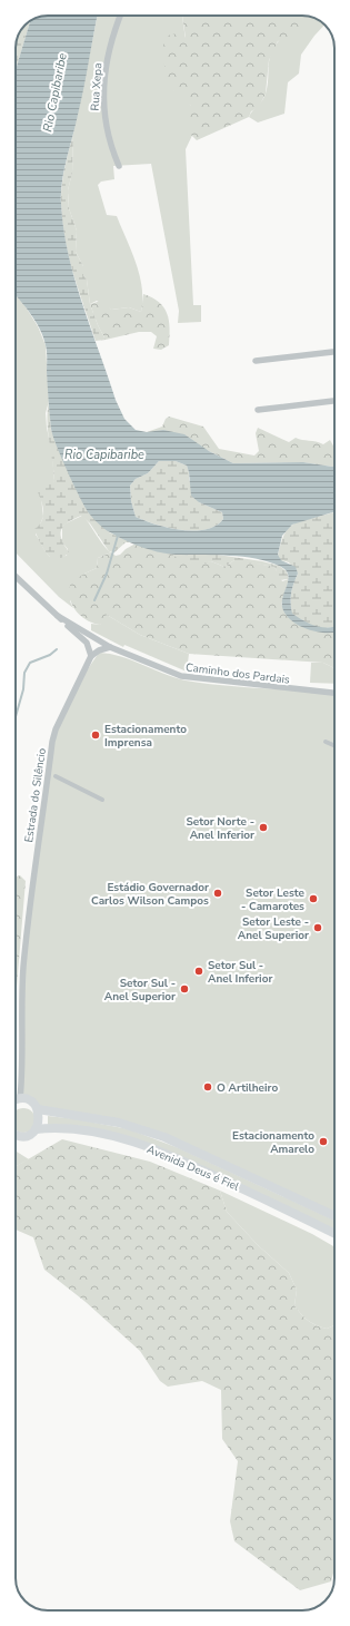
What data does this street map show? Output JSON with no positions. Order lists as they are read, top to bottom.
{
  "streets": {
    "main road": ["Avenida Deus é Fiel"],
    "street": ["Rua Xepa", "Caminho dos Pardais", "Estrada do Silêncio"]
  },
  "crossings": [
    ["Estrada do Silêncio", "Avenida Deus é Fiel"]
  ],
  "water": ["Rio Capibaribe"],
  "places": [
    "Estacionamento Imprensa",
    "Setor Norte - Anel Inferior",
    "Estádio Governador Carlos Wilson Campos",
    "Setor Leste - Camarotes",
    "Setor Leste - Anel Superior",
    "Setor Sul - Anel Inferior",
    "Setor Sul - Anel Superior",
    "O Artilheiro",
    "Estacionamento Amarelo"
  ]
}
